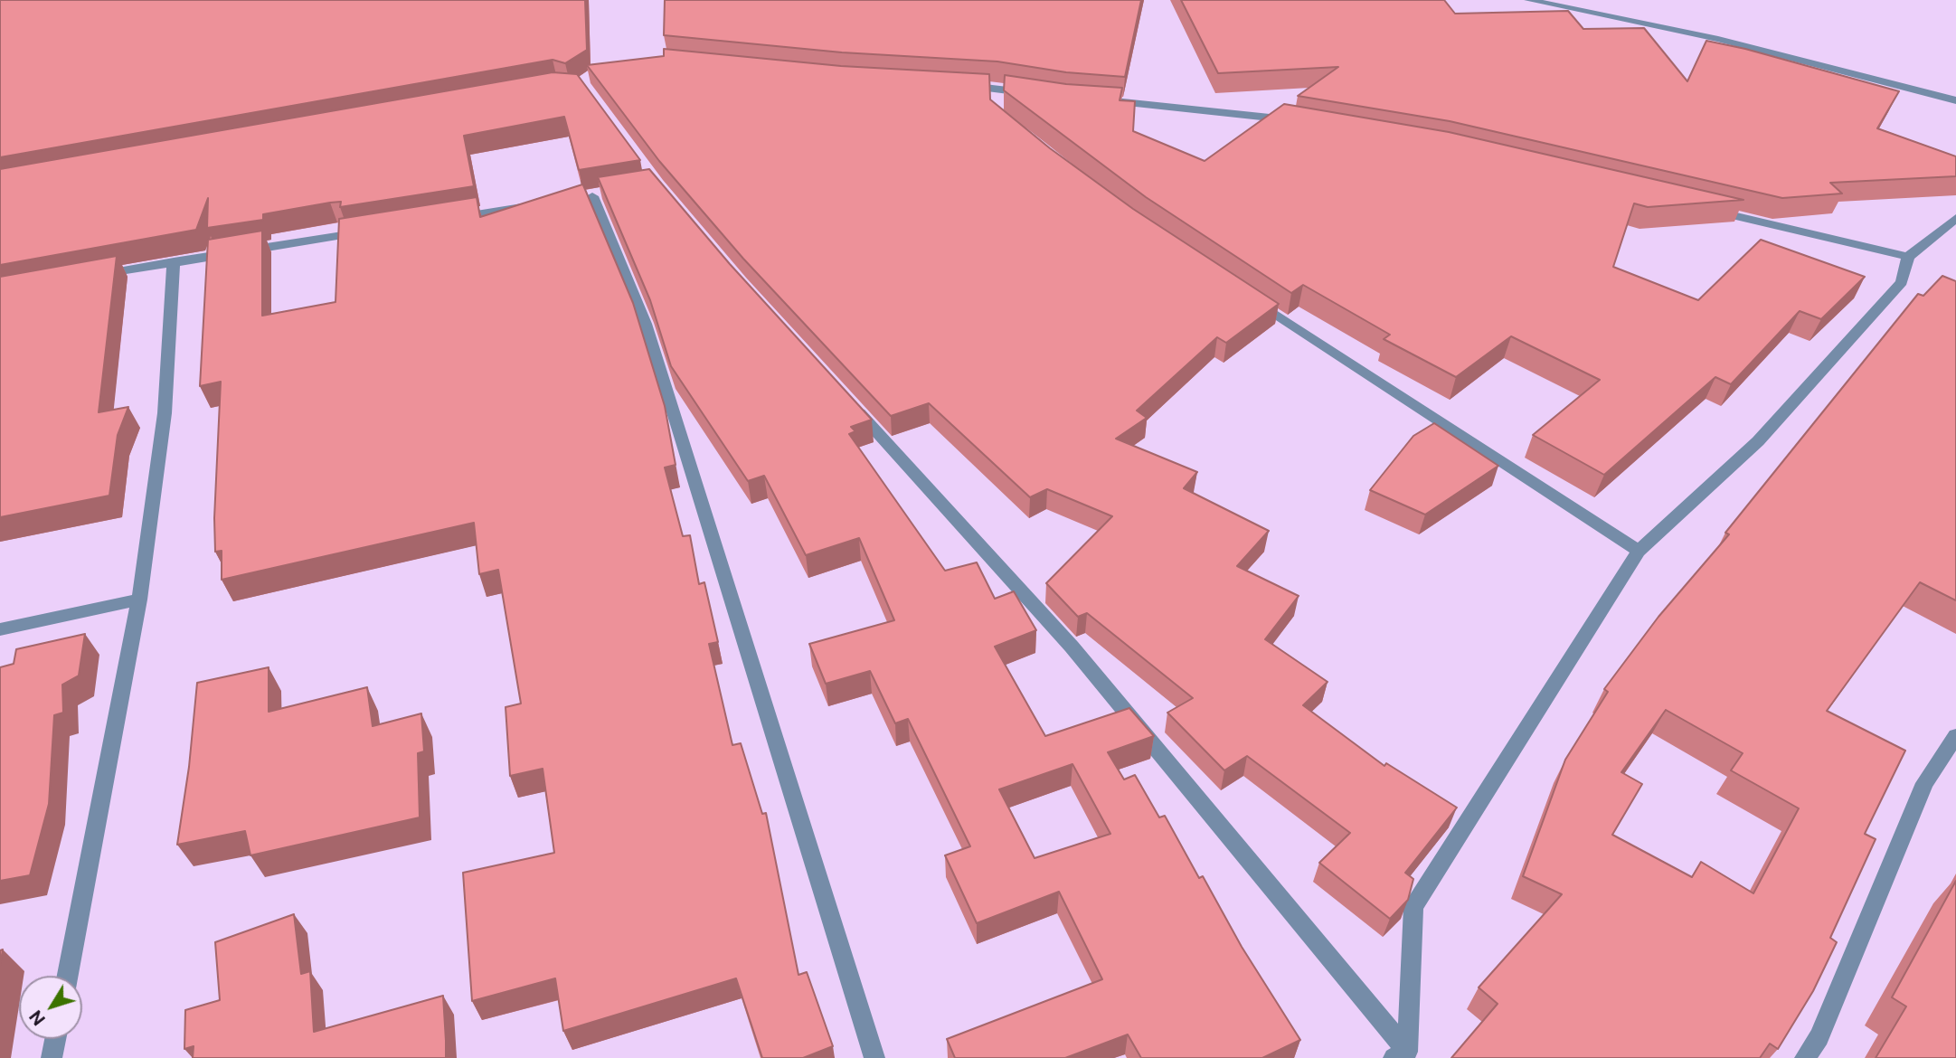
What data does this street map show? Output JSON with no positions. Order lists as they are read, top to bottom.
{
  "north": "bottom left"
}
